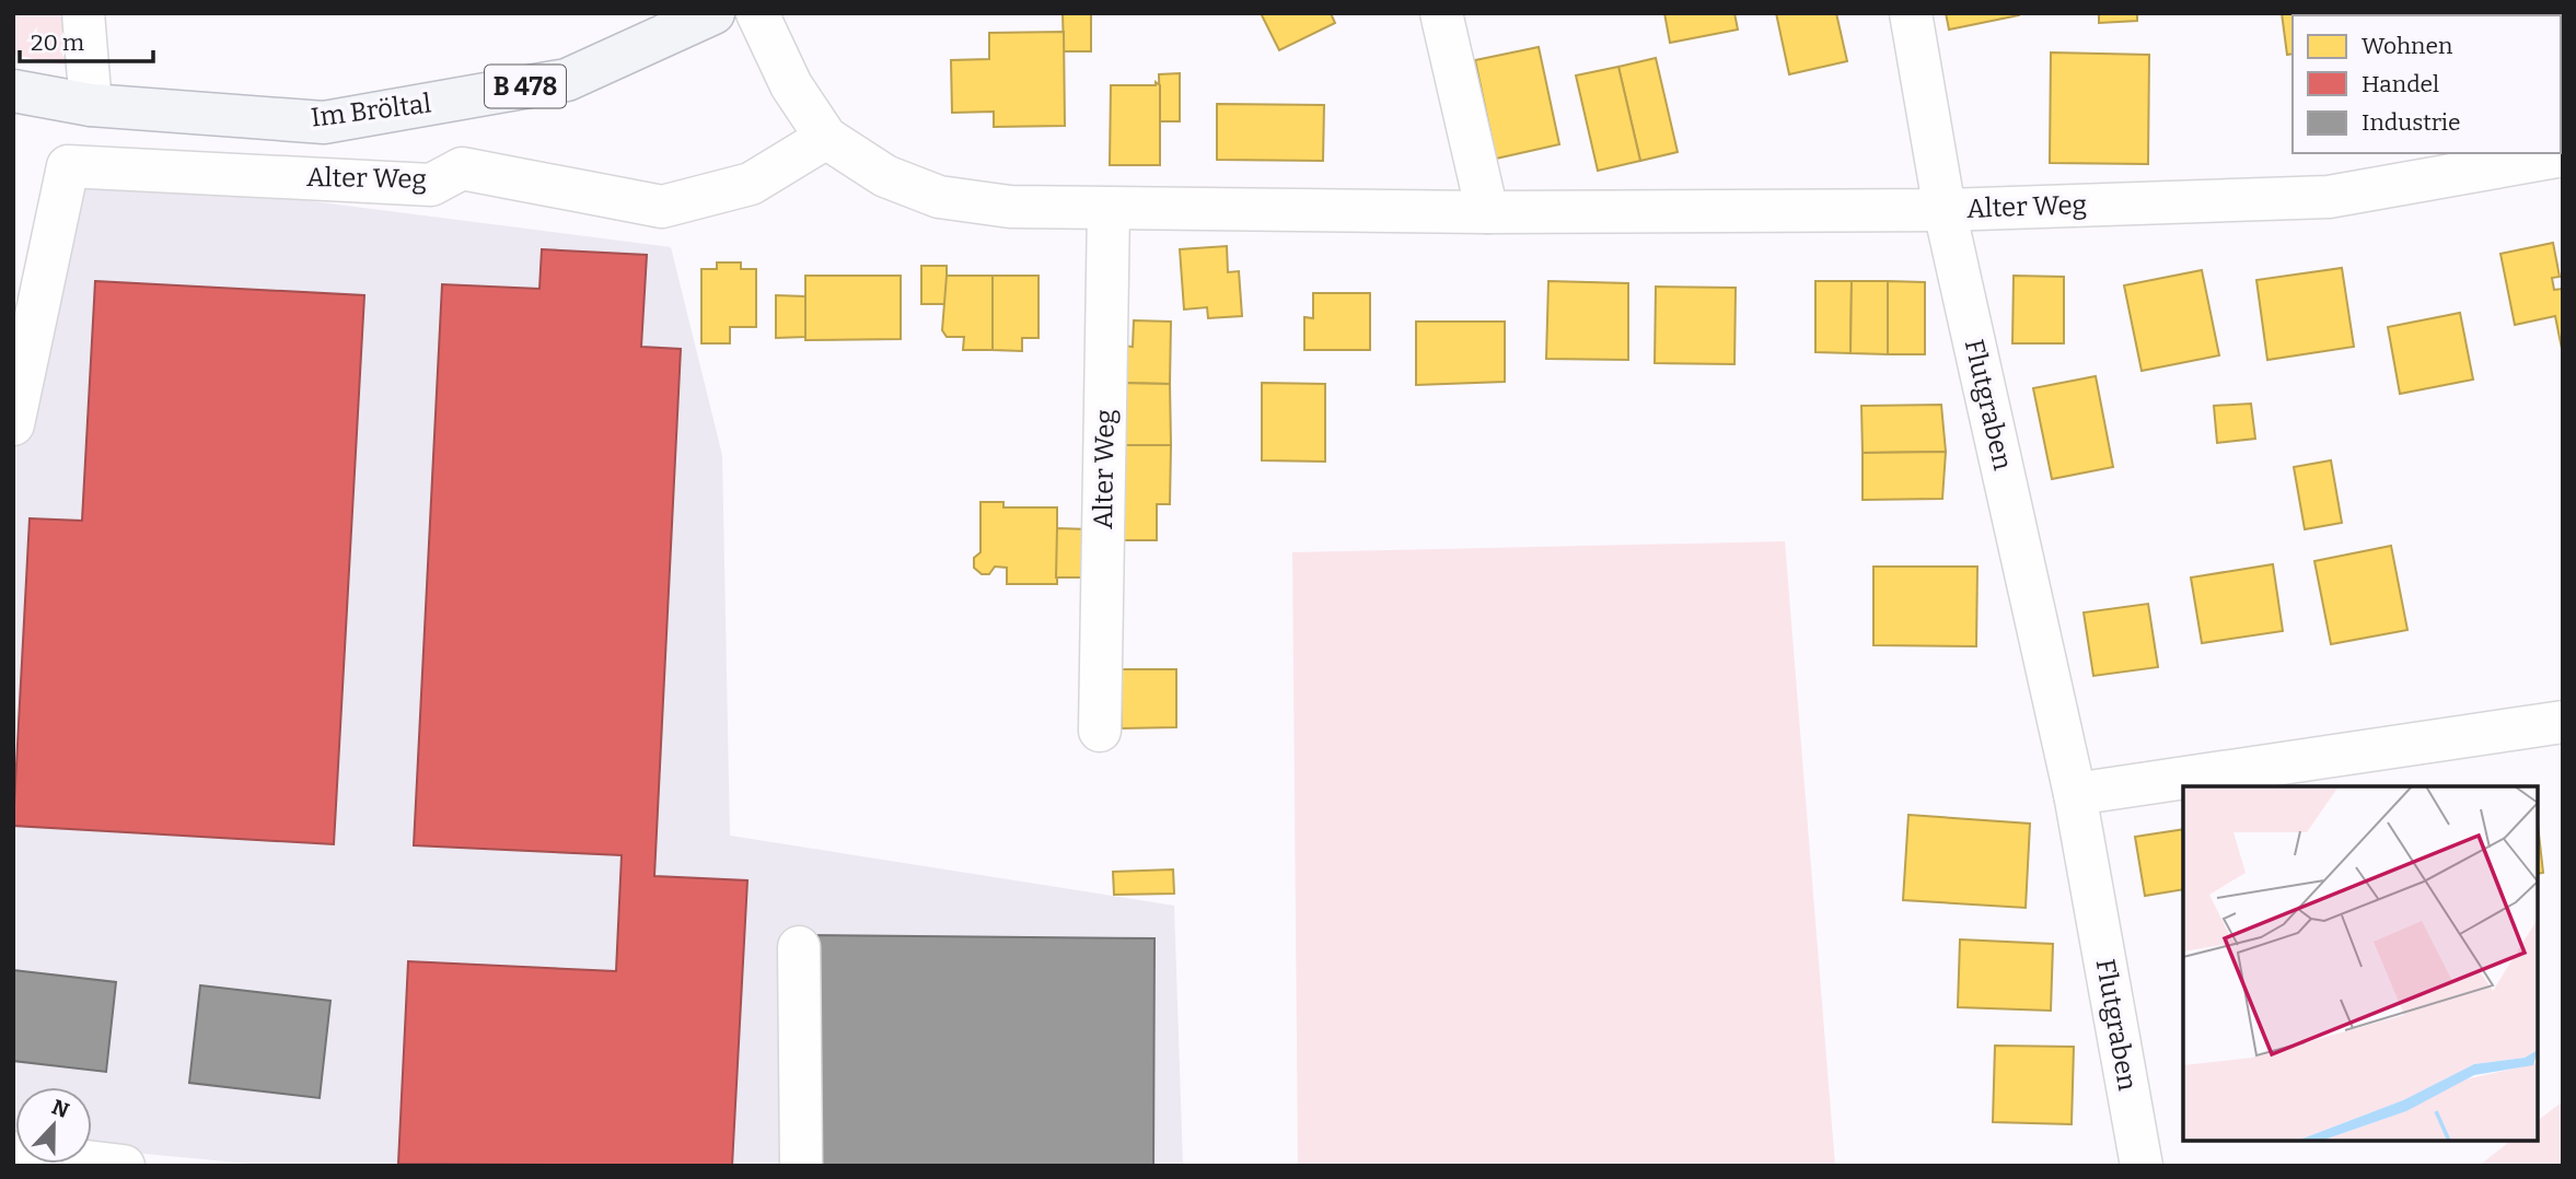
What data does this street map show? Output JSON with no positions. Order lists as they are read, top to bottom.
{
  "streets": {
    "main road": ["B 478", "Im Bröltal"],
    "street": ["Alter Weg", "Flutgraben"]
  },
  "crossings": [
    ["Alter Weg", "Flutgraben"]
  ],
  "legend": ["Wohnen", "Handel", "Industrie"],
  "scale_bar": "20 m",
  "north": "top"
}
